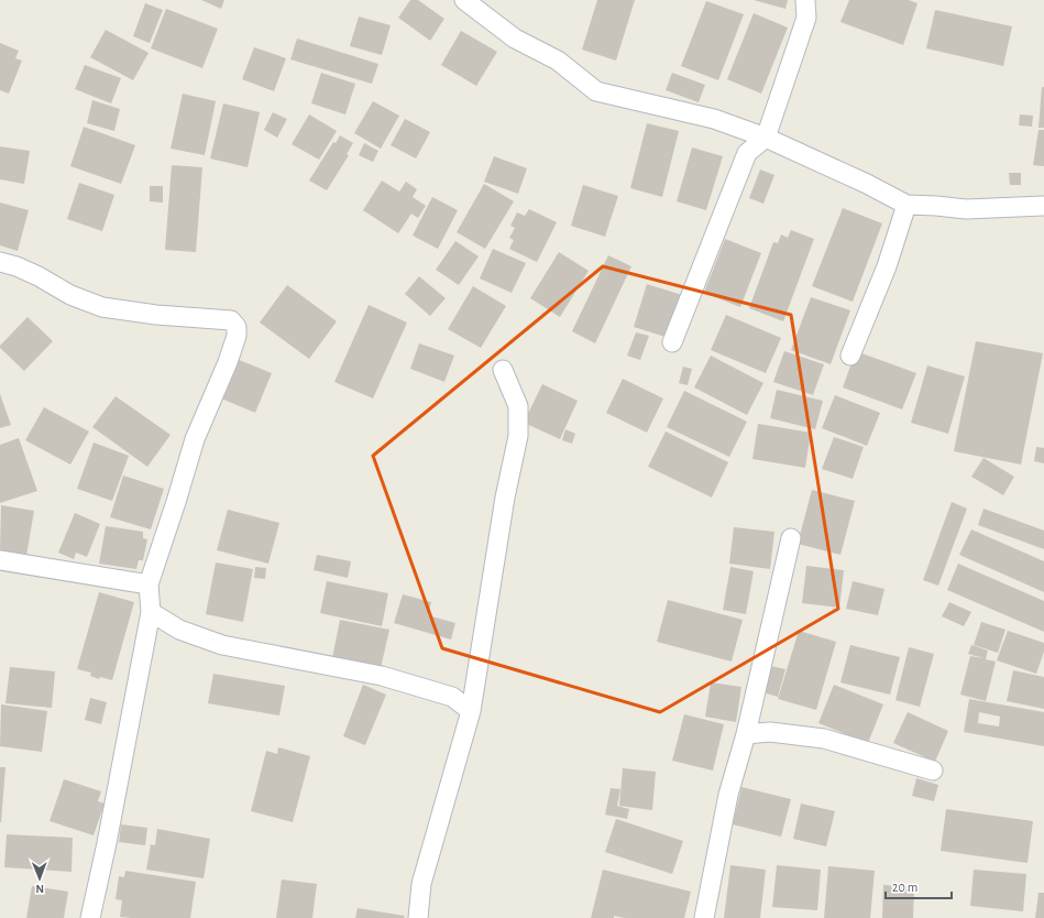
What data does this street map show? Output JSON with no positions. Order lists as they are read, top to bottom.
{
  "scale_bar": "20 m",
  "north": "bottom"
}
